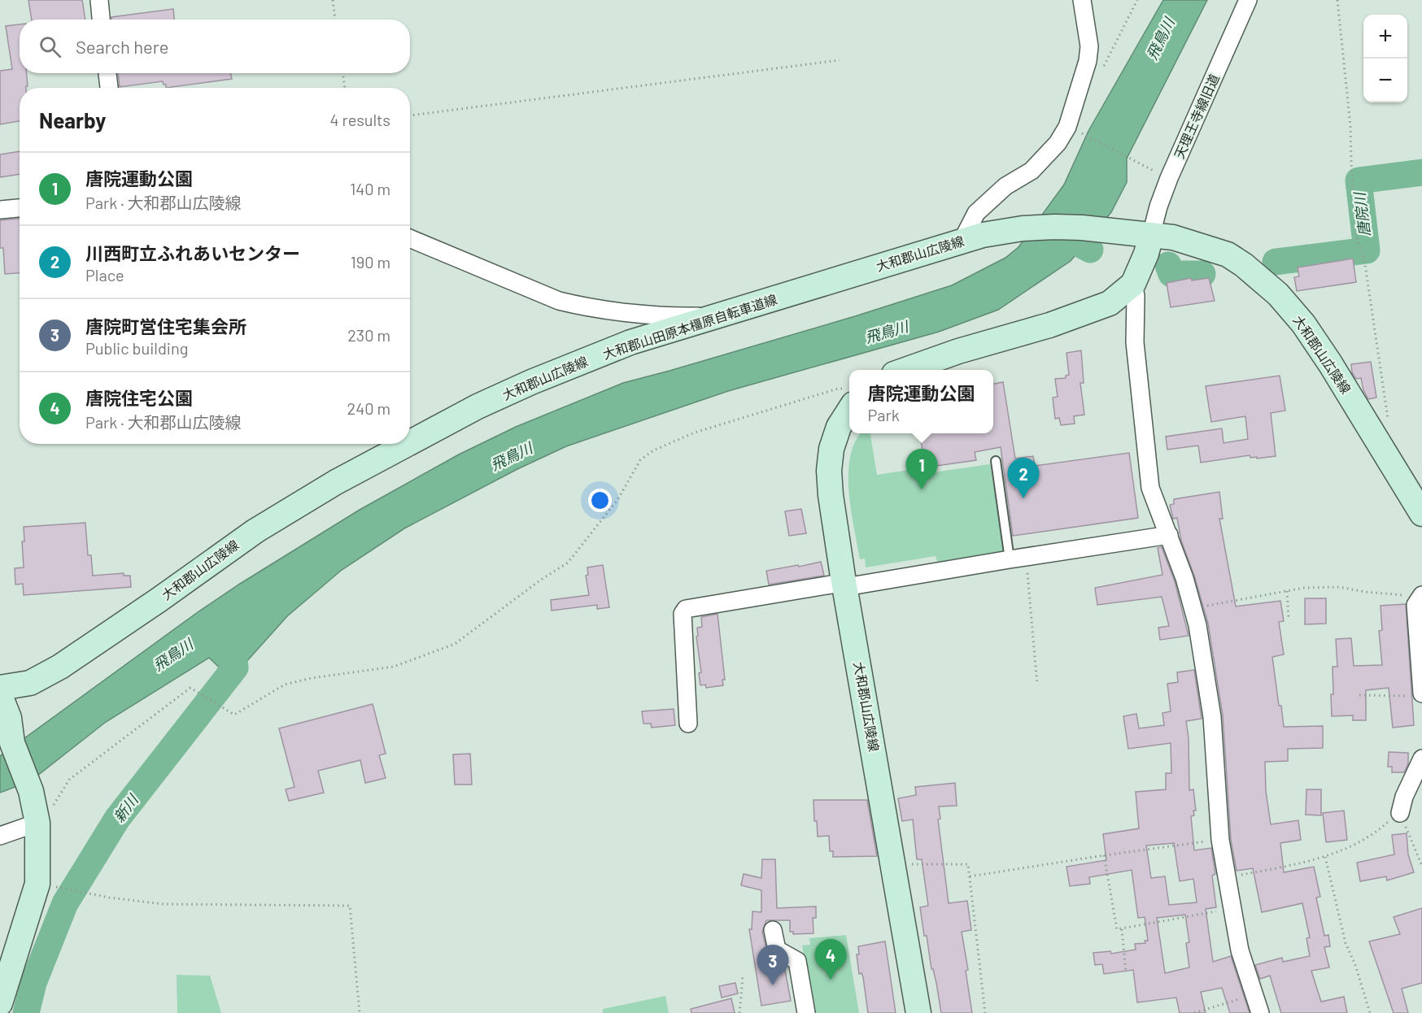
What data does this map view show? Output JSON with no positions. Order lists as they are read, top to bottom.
{
  "streets": {
    "main road": ["大和郡山広陵線"],
    "street": ["天理王寺線旧道"]
  },
  "crossings": [
    ["天理王寺線旧道", "大和郡山広陵線"]
  ],
  "water": ["飛鳥川", "唐院川", "新川"],
  "page": {
    "map_buttons": ["+", "−"],
    "search": "Search here",
    "heading": ["Nearby", "4 results"],
    "list": [
      {
        "mark": "1",
        "name": "唐院運動公園",
        "note": "Park · 大和郡山広陵線",
        "value": "140 m"
      },
      {
        "mark": "2",
        "name": "川西町立ふれあいセンター",
        "note": "Place",
        "value": "190 m"
      },
      {
        "mark": "3",
        "name": "唐院町営住宅集会所",
        "note": "Public building",
        "value": "230 m"
      },
      {
        "mark": "4",
        "name": "唐院住宅公園",
        "note": "Park · 大和郡山広陵線",
        "value": "240 m"
      }
    ],
    "popup": ["唐院運動公園", "Park"],
    "pins": [
      "1",
      "2",
      "4",
      "3"
    ]
  }
}
